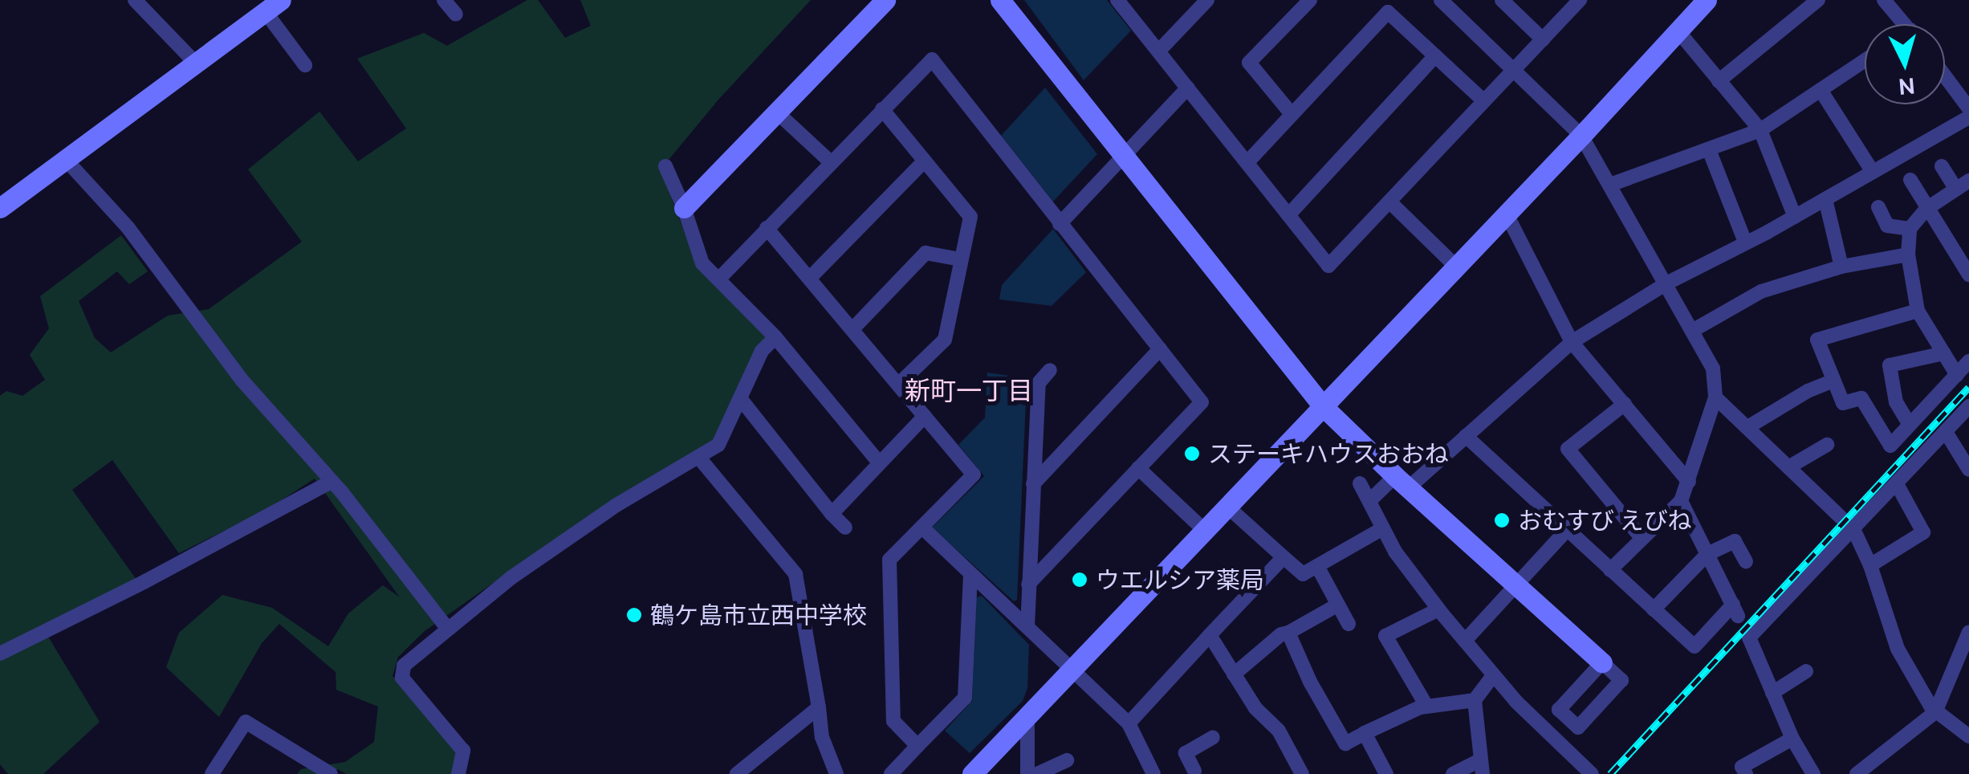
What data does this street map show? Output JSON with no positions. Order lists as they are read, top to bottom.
{
  "districts": ["新町一丁目"],
  "places": [
    "ステーキハウスおおね",
    "おむすび えびね",
    "ウエルシア薬局",
    "鶴ケ島市立西中学校"
  ],
  "north": "bottom"
}
